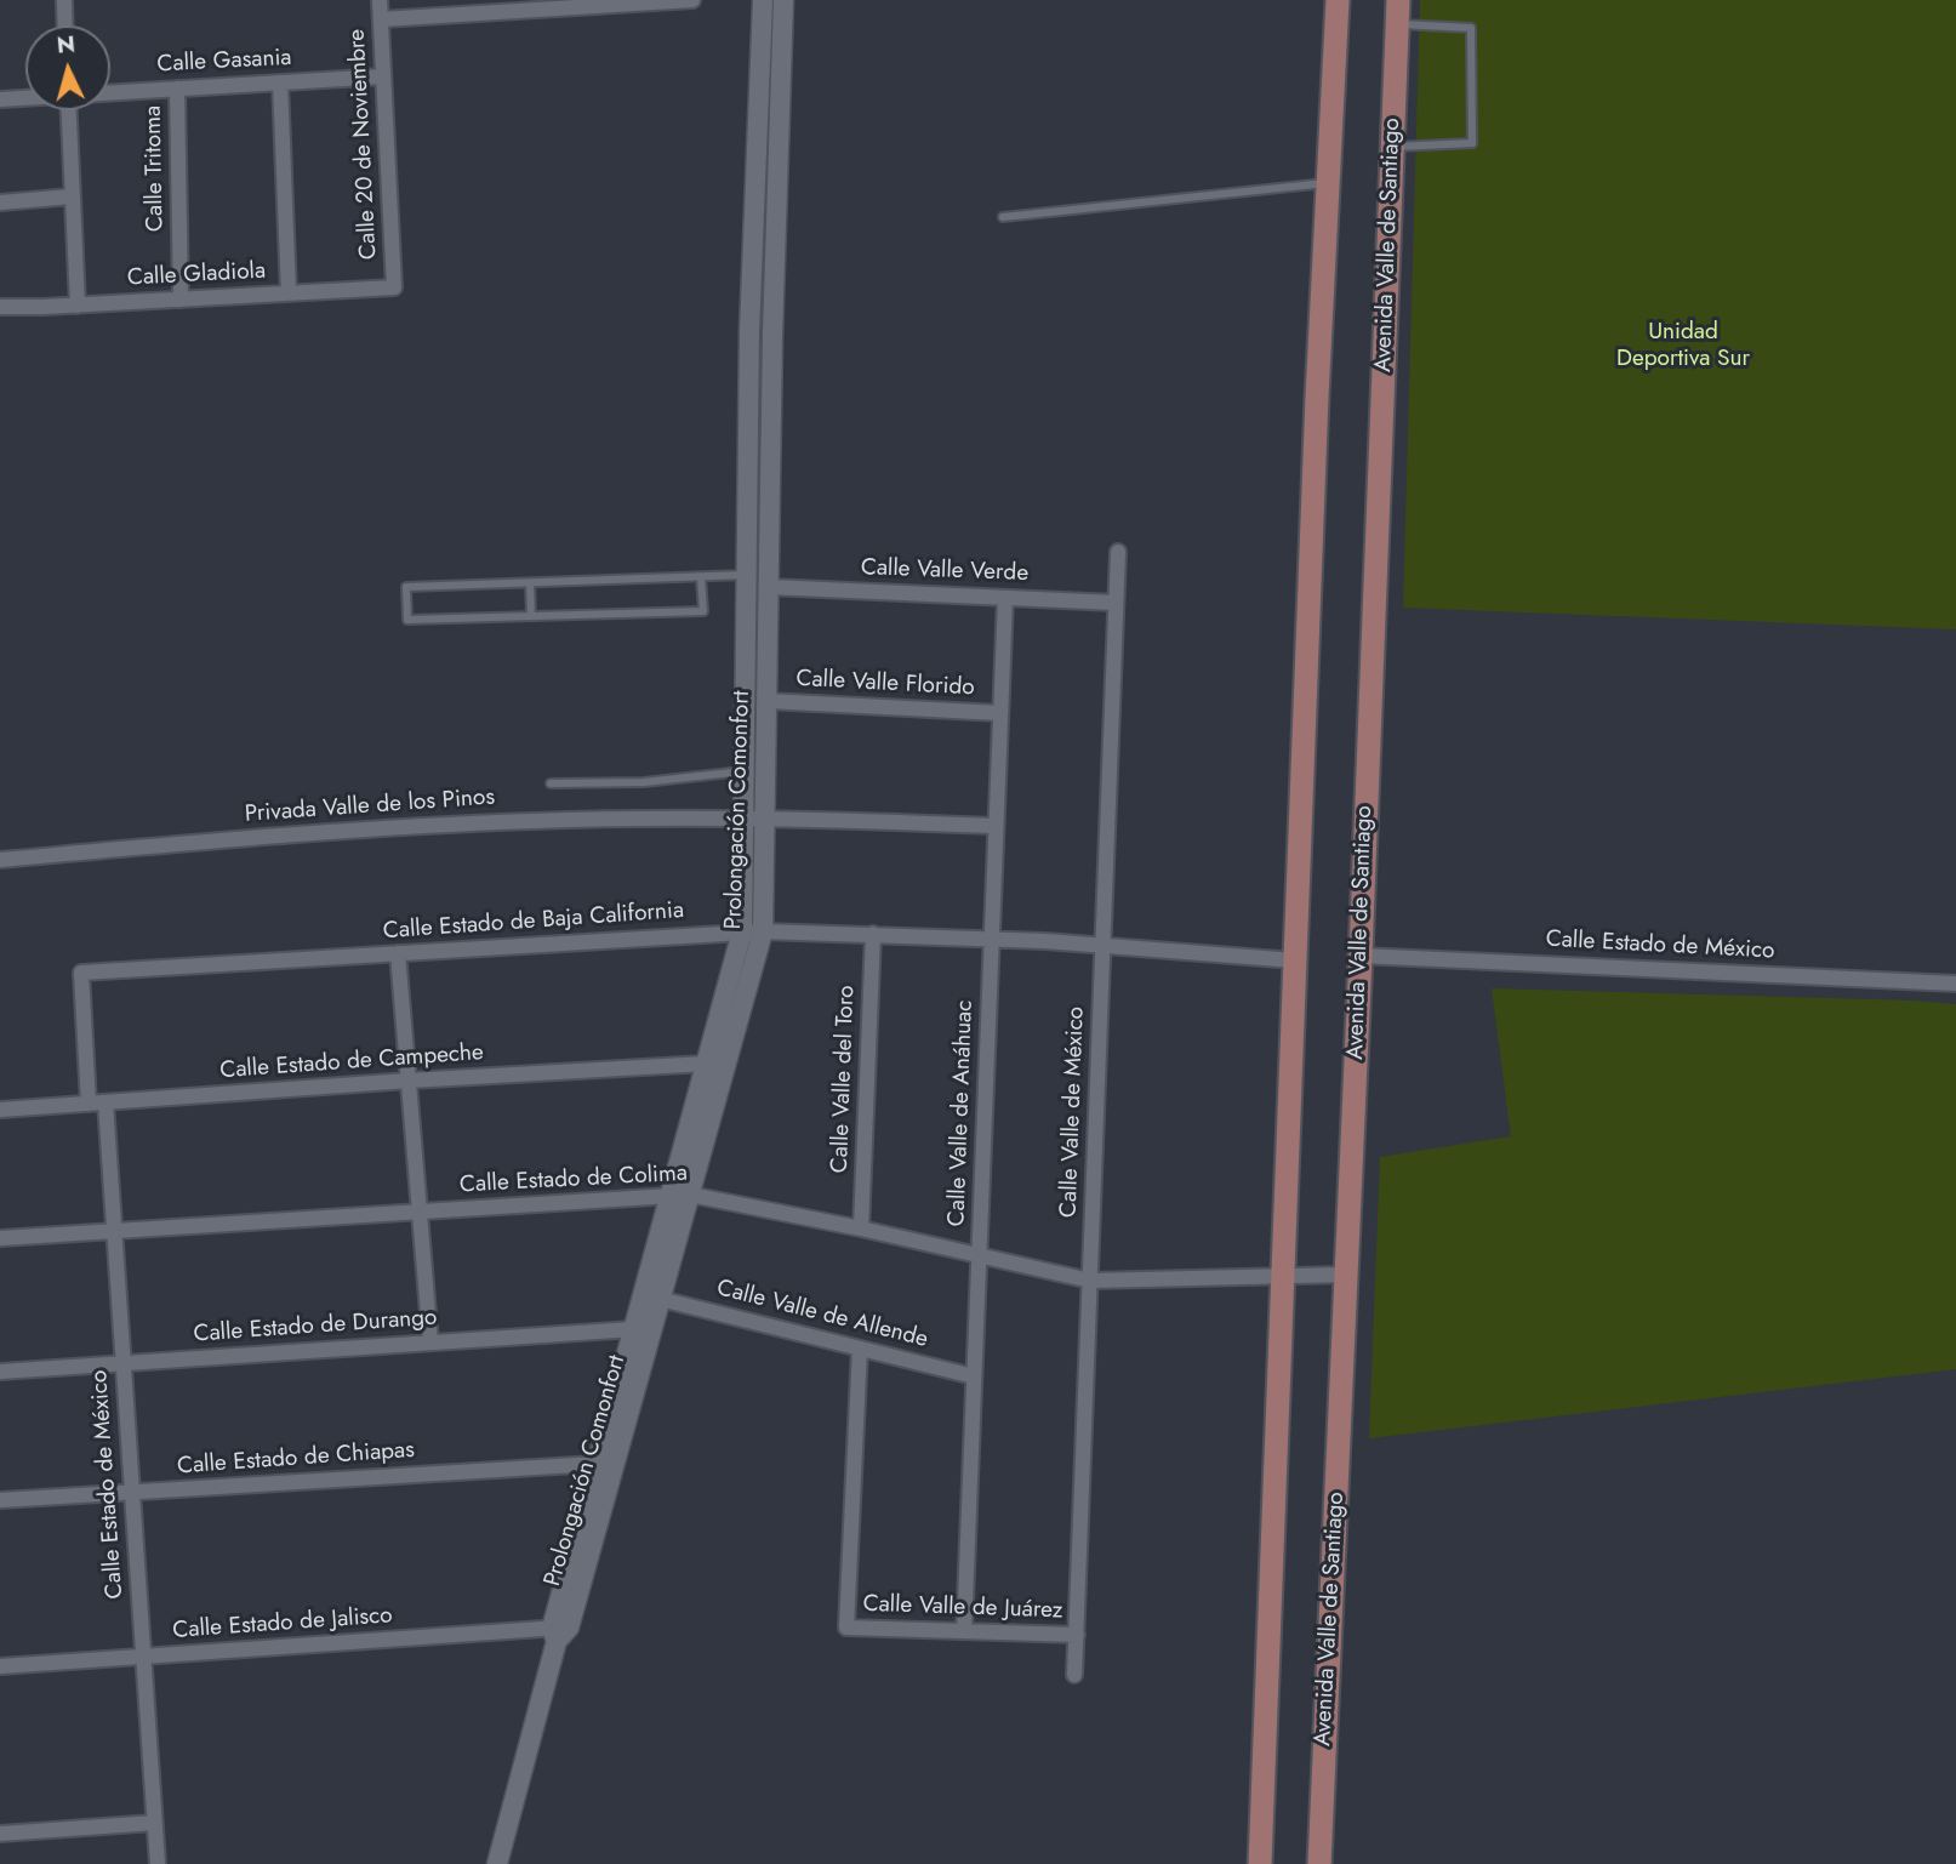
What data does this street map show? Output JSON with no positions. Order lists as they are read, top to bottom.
{
  "streets": {
    "main road": ["Avenida Valle de Santiago"],
    "street": [
      "Calle Gasania",
      "Calle 20 de Noviembre",
      "Calle Tritoma",
      "Calle Gladiola",
      "Calle Valle Verde",
      "Calle Valle Florido",
      "Privada Valle de los Pinos",
      "Prolongación Comonfort",
      "Calle Estado de Baja California",
      "Calle Estado de México",
      "Calle Estado de Campeche",
      "Calle Valle del Toro",
      "Calle Valle de México",
      "Calle Valle de Anáhuac",
      "Calle Estado de Colima",
      "Calle Valle de Allende",
      "Calle Estado de Durango",
      "Calle Estado de Chiapas",
      "Calle Valle de Juárez",
      "Calle Estado de Jalisco"
    ]
  },
  "crossings": [
    ["Calle Gasania", "Calle 20 de Noviembre"],
    ["Calle Gasania", "Calle Tritoma"],
    ["Calle 20 de Noviembre", "Calle Gladiola"],
    ["Calle Tritoma", "Calle Gladiola"],
    ["Avenida Valle de Santiago", "Calle Estado de México"],
    ["Avenida Valle de Santiago", "Calle Estado de Colima"],
    ["Calle Valle Verde", "Prolongación Comonfort"],
    ["Calle Valle Verde", "Calle Valle de México"],
    ["Calle Valle Verde", "Calle Valle de Anáhuac"],
    ["Calle Valle Florido", "Prolongación Comonfort"],
    ["Calle Valle Florido", "Calle Valle de Anáhuac"],
    ["Privada Valle de los Pinos", "Prolongación Comonfort"],
    ["Privada Valle de los Pinos", "Calle Valle de Anáhuac"],
    ["Prolongación Comonfort", "Calle Estado de Baja California"],
    ["Prolongación Comonfort", "Calle Estado de Campeche"],
    ["Prolongación Comonfort", "Calle Estado de Colima"],
    ["Prolongación Comonfort", "Calle Valle de Allende"],
    ["Prolongación Comonfort", "Calle Estado de Durango"],
    ["Prolongación Comonfort", "Calle Estado de Chiapas"],
    ["Prolongación Comonfort", "Calle Estado de Jalisco"],
    ["Calle Estado de Baja California", "Calle Estado de Campeche"],
    ["Calle Estado de Baja California", "Calle Valle del Toro"],
    ["Calle Estado de Baja California", "Calle Valle de México"],
    ["Calle Estado de Baja California", "Calle Valle de Anáhuac"],
    ["Calle Estado de México", "Calle Estado de Campeche"],
    ["Calle Estado de México", "Calle Estado de Colima"],
    ["Calle Estado de México", "Calle Estado de Durango"],
    ["Calle Estado de México", "Calle Estado de Chiapas"],
    ["Calle Estado de México", "Calle Estado de Jalisco"],
    ["Calle Valle del Toro", "Calle Estado de Colima"],
    ["Calle Valle de México", "Calle Estado de Colima"],
    ["Calle Valle de México", "Calle Valle de Juárez"],
    ["Calle Valle de Anáhuac", "Calle Estado de Colima"],
    ["Calle Valle de Anáhuac", "Calle Valle de Allende"],
    ["Calle Valle de Anáhuac", "Calle Valle de Juárez"],
    ["Calle Valle de Allende", "Calle Valle de Juárez"]
  ],
  "parks": ["Unidad Deportiva Sur"],
  "north": "top"
}
